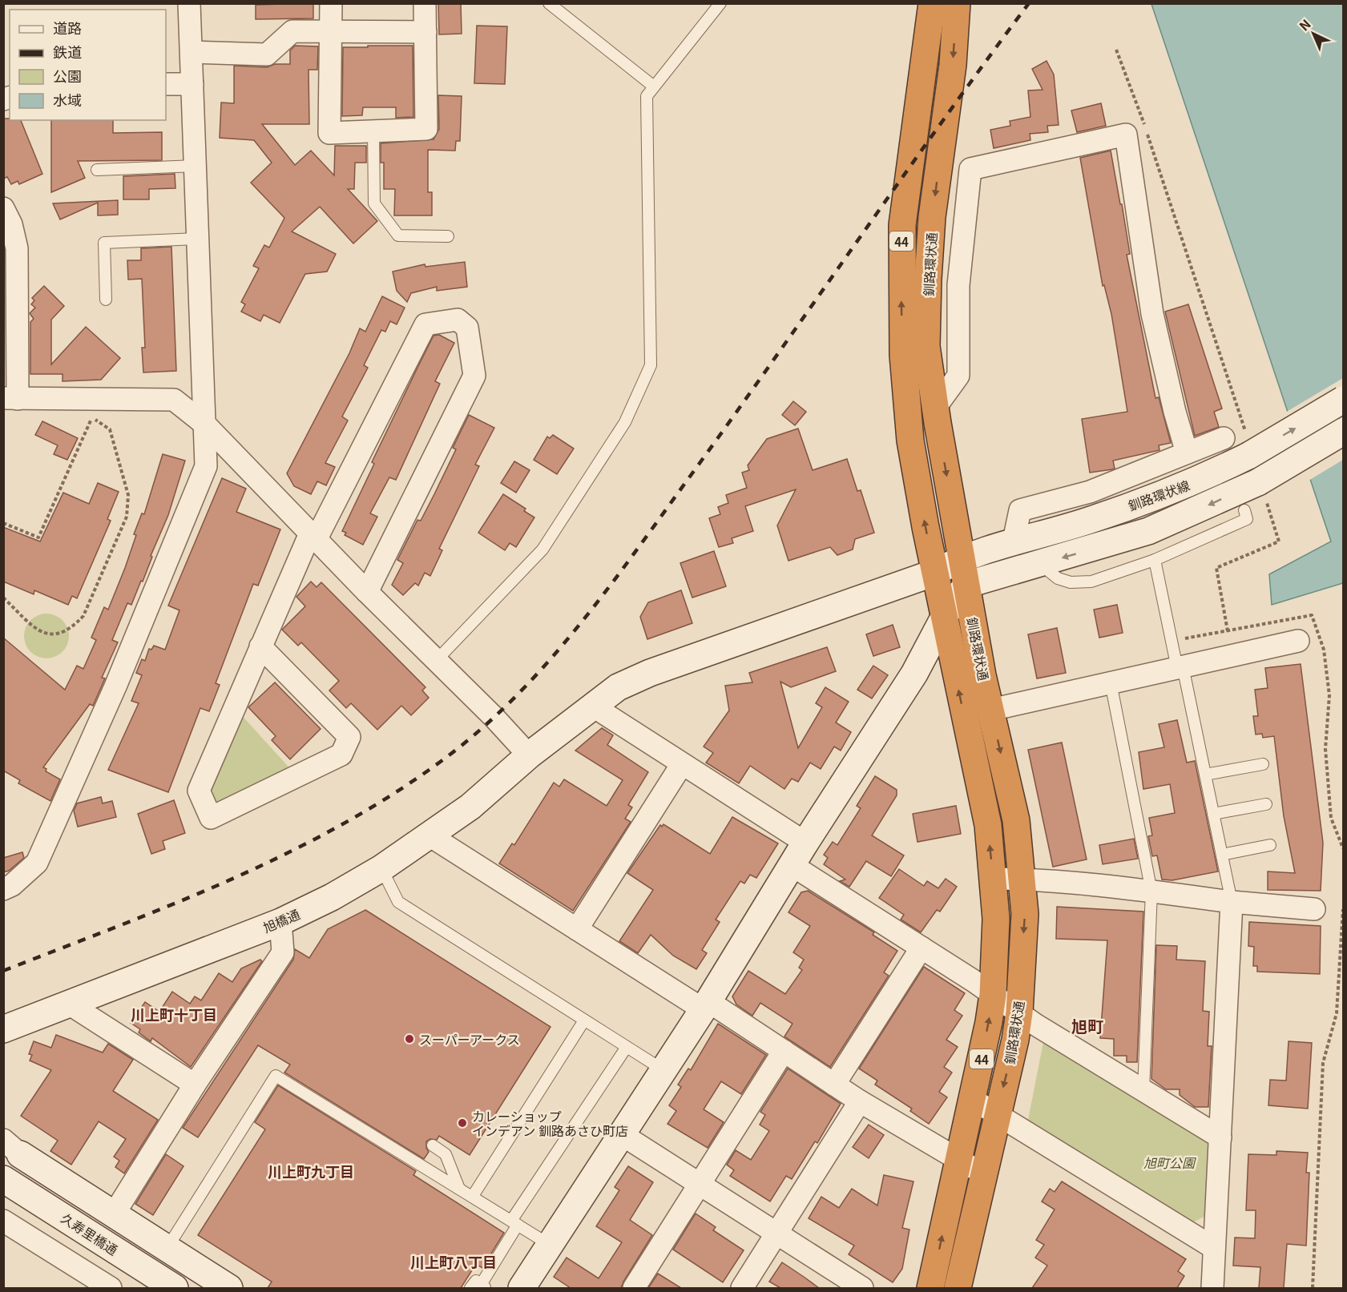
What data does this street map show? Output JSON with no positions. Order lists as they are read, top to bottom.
{
  "streets": {
    "highway": ["44", "釧路環状通"],
    "street": ["釧路環状線", "旭橋通", "久寿里橋通"]
  },
  "crossings": [
    ["釧路環状通", "釧路環状線"],
    ["釧路環状線", "旭橋通"]
  ],
  "districts": [
    "川上町十丁目",
    "旭町",
    "川上町九丁目",
    "川上町八丁目"
  ],
  "parks": ["旭町公園"],
  "places": ["スーパーアークス", "カレーショップ インデアン 釧路あさひ町店"],
  "legend": [
    "道路",
    "鉄道",
    "公園",
    "水域"
  ],
  "north": "top left"
}
